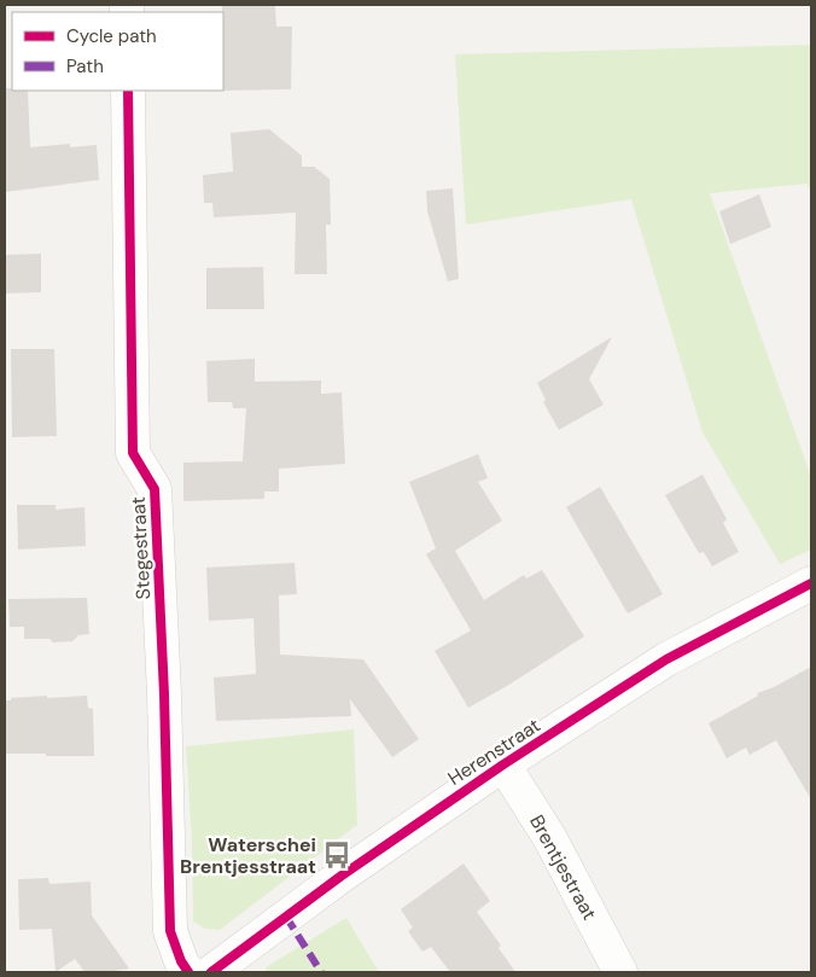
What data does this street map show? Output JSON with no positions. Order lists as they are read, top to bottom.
{
  "streets": {
    "street": ["Stegestraat", "Herenstraat", "Brentjestraat"]
  },
  "crossings": [
    ["Herenstraat", "Brentjestraat"]
  ],
  "places": {
    "bus stop": ["Waterschei Brentjesstraat"]
  },
  "legend": ["Cycle path", "Path"]
}
